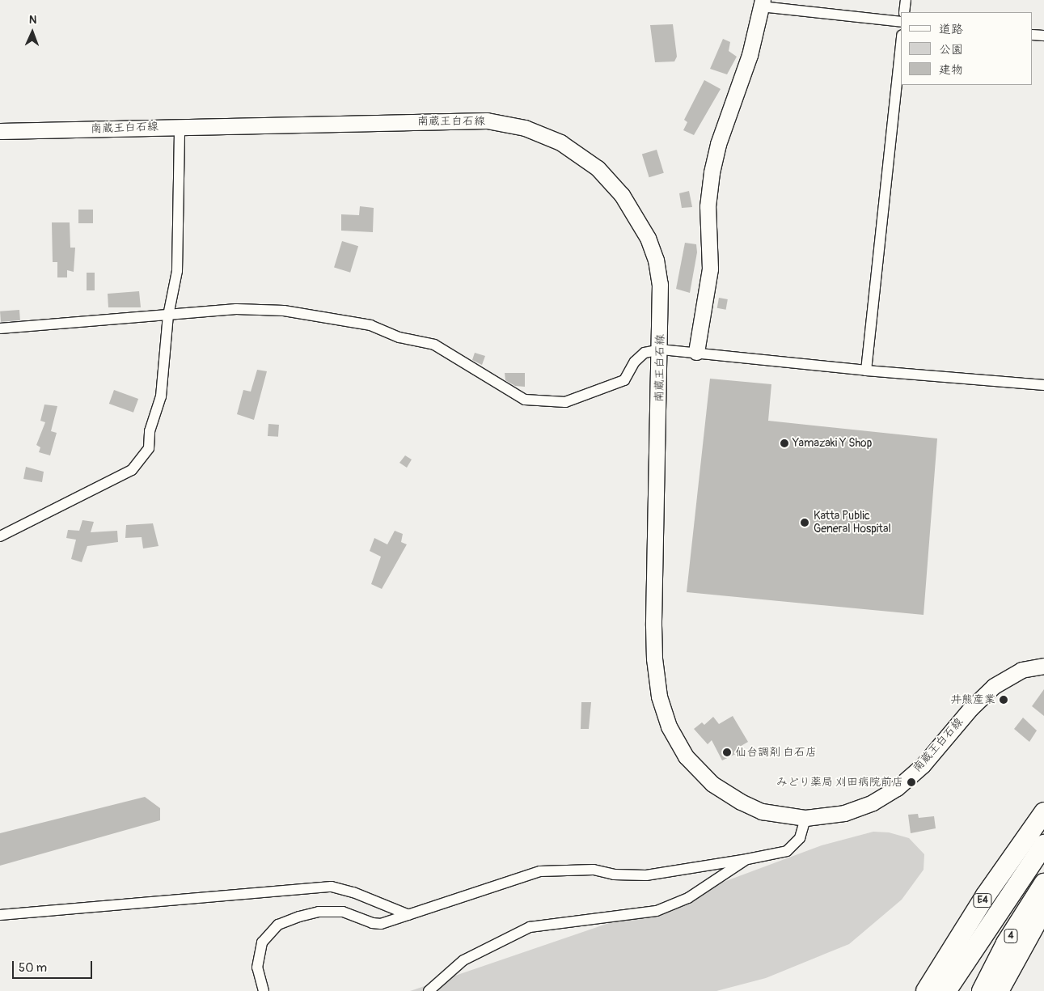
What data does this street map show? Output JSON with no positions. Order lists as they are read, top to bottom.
{
  "streets": {
    "highway": ["E4", "4"],
    "main road": ["南蔵王白石線"]
  },
  "places": [
    "Yamazaki Y Shop",
    "Katta Public General Hospital",
    "井熊産業",
    "仙台調剤 白石店",
    "みどり薬局 刈田病院前店"
  ],
  "legend": ["道路", "公園", "建物"],
  "scale_bar": "50 m",
  "north": "top"
}
